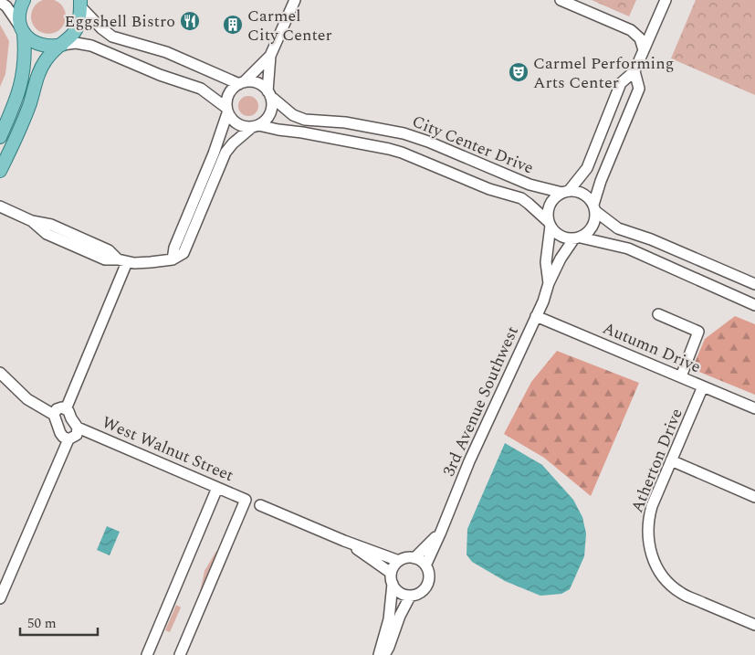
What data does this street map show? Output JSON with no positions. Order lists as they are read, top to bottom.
{
  "streets": {
    "street": [
      "City Center Drive",
      "Autumn Drive",
      "3rd Avenue Southwest",
      "West Walnut Street",
      "Atherton Drive"
    ]
  },
  "crossings": [
    ["City Center Drive", "3rd Avenue Southwest"],
    ["Autumn Drive", "3rd Avenue Southwest"],
    ["Autumn Drive", "Atherton Drive"]
  ],
  "places": {
    "restaurant": ["Eggshell Bistro"],
    "building": ["Carmel City Center"],
    "theatre": ["Carmel Performing Arts Center"]
  },
  "scale_bar": "50 m"
}
